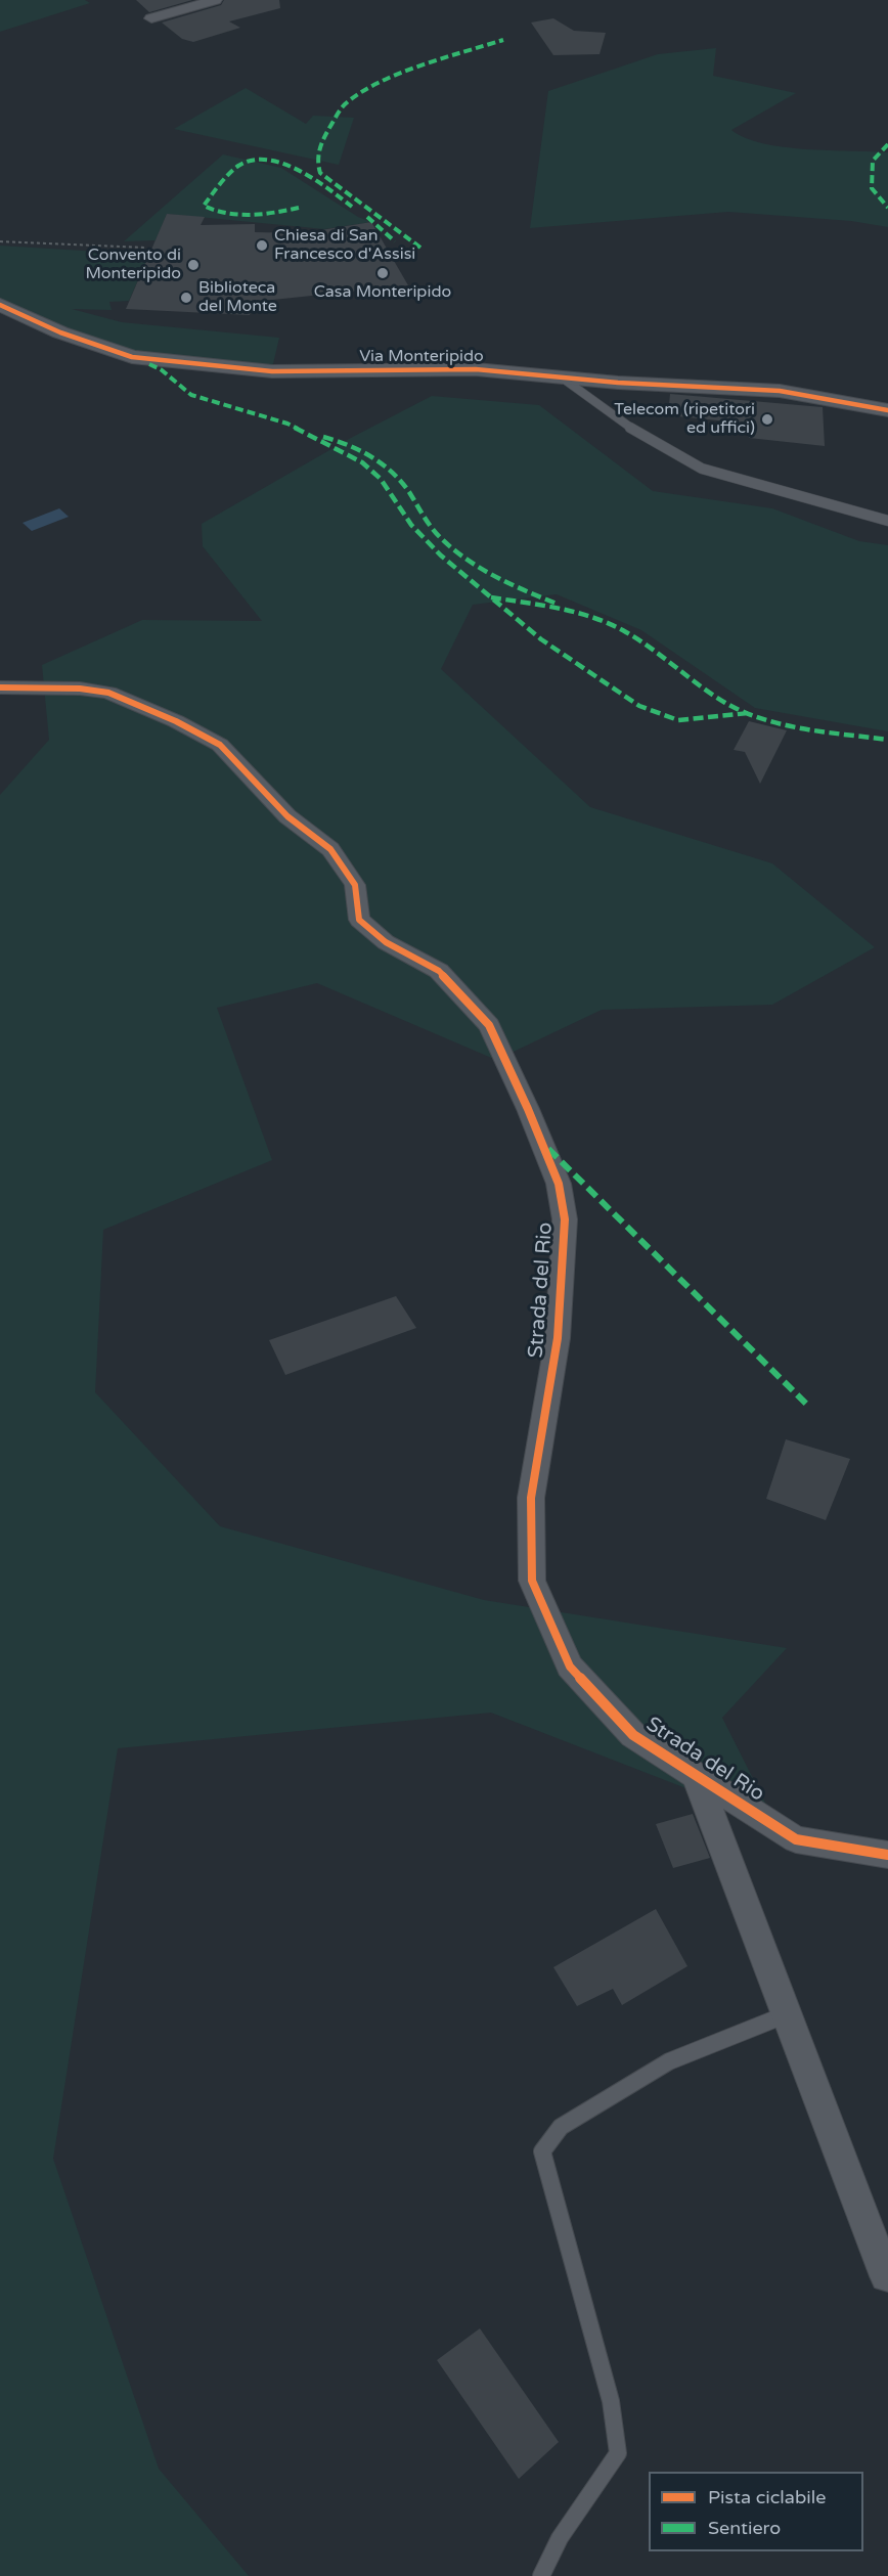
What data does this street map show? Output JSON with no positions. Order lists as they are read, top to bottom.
{
  "streets": {
    "street": ["Via Monteripido", "Strada del Rio"]
  },
  "places": [
    "Chiesa di San Francesco d'Assisi",
    "Convento di Monteripido",
    "Casa Monteripido",
    "Biblioteca del Monte",
    "Telecom (ripetitori ed uffici)"
  ],
  "legend": ["Pista ciclabile", "Sentiero"]
}
